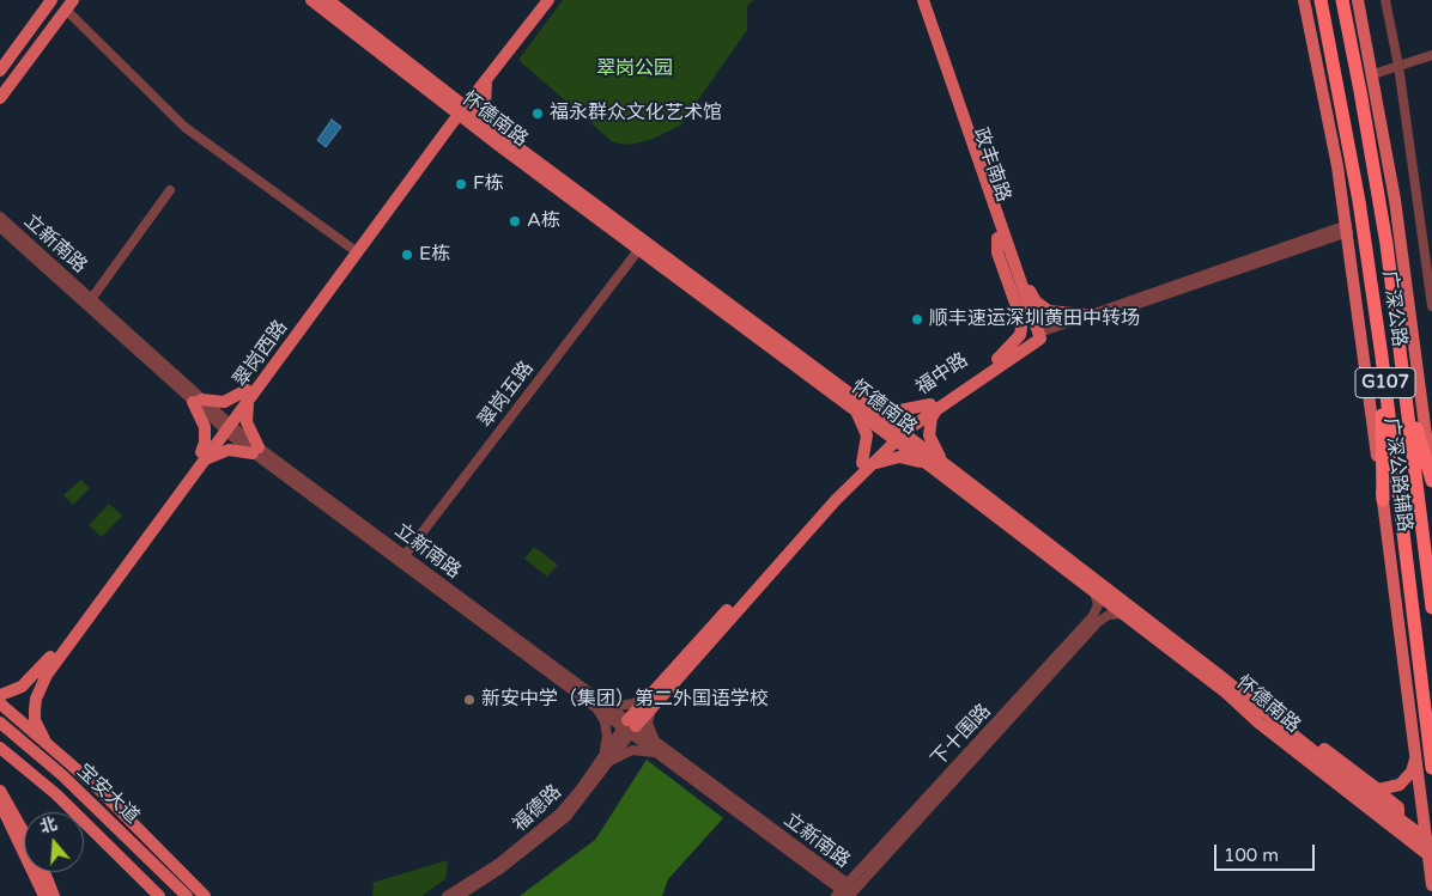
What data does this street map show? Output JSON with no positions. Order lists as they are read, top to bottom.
{
  "streets": {
    "highway": ["广深公路", "G107"],
    "main road": [
      "怀德南路",
      "政丰南路",
      "翠岗西路",
      "福中路",
      "广深公路辅路",
      "宝安大道"
    ],
    "street": [
      "立新南路",
      "翠岗五路",
      "下十围路",
      "福德路"
    ]
  },
  "crossings": [
    ["怀德南路", "翠岗西路"],
    ["怀德南路", "福中路"],
    ["怀德南路", "翠岗五路"],
    ["怀德南路", "广深公路辅路"],
    ["怀德南路", "下十围路"],
    ["政丰南路", "福中路"],
    ["立新南路", "翠岗西路"],
    ["立新南路", "福中路"],
    ["立新南路", "翠岗五路"],
    ["立新南路", "下十围路"],
    ["立新南路", "福德路"],
    ["福中路", "广深公路辅路"],
    ["福中路", "福德路"]
  ],
  "parks": ["翠岗公园"],
  "places": [
    "福永群众文化艺术馆",
    "F栋",
    "A栋",
    "E栋",
    "顺丰速运深圳黄田中转场",
    "新安中学（集团）第二外国语学校"
  ],
  "scale_bar": "100 m",
  "north": "top"
}
